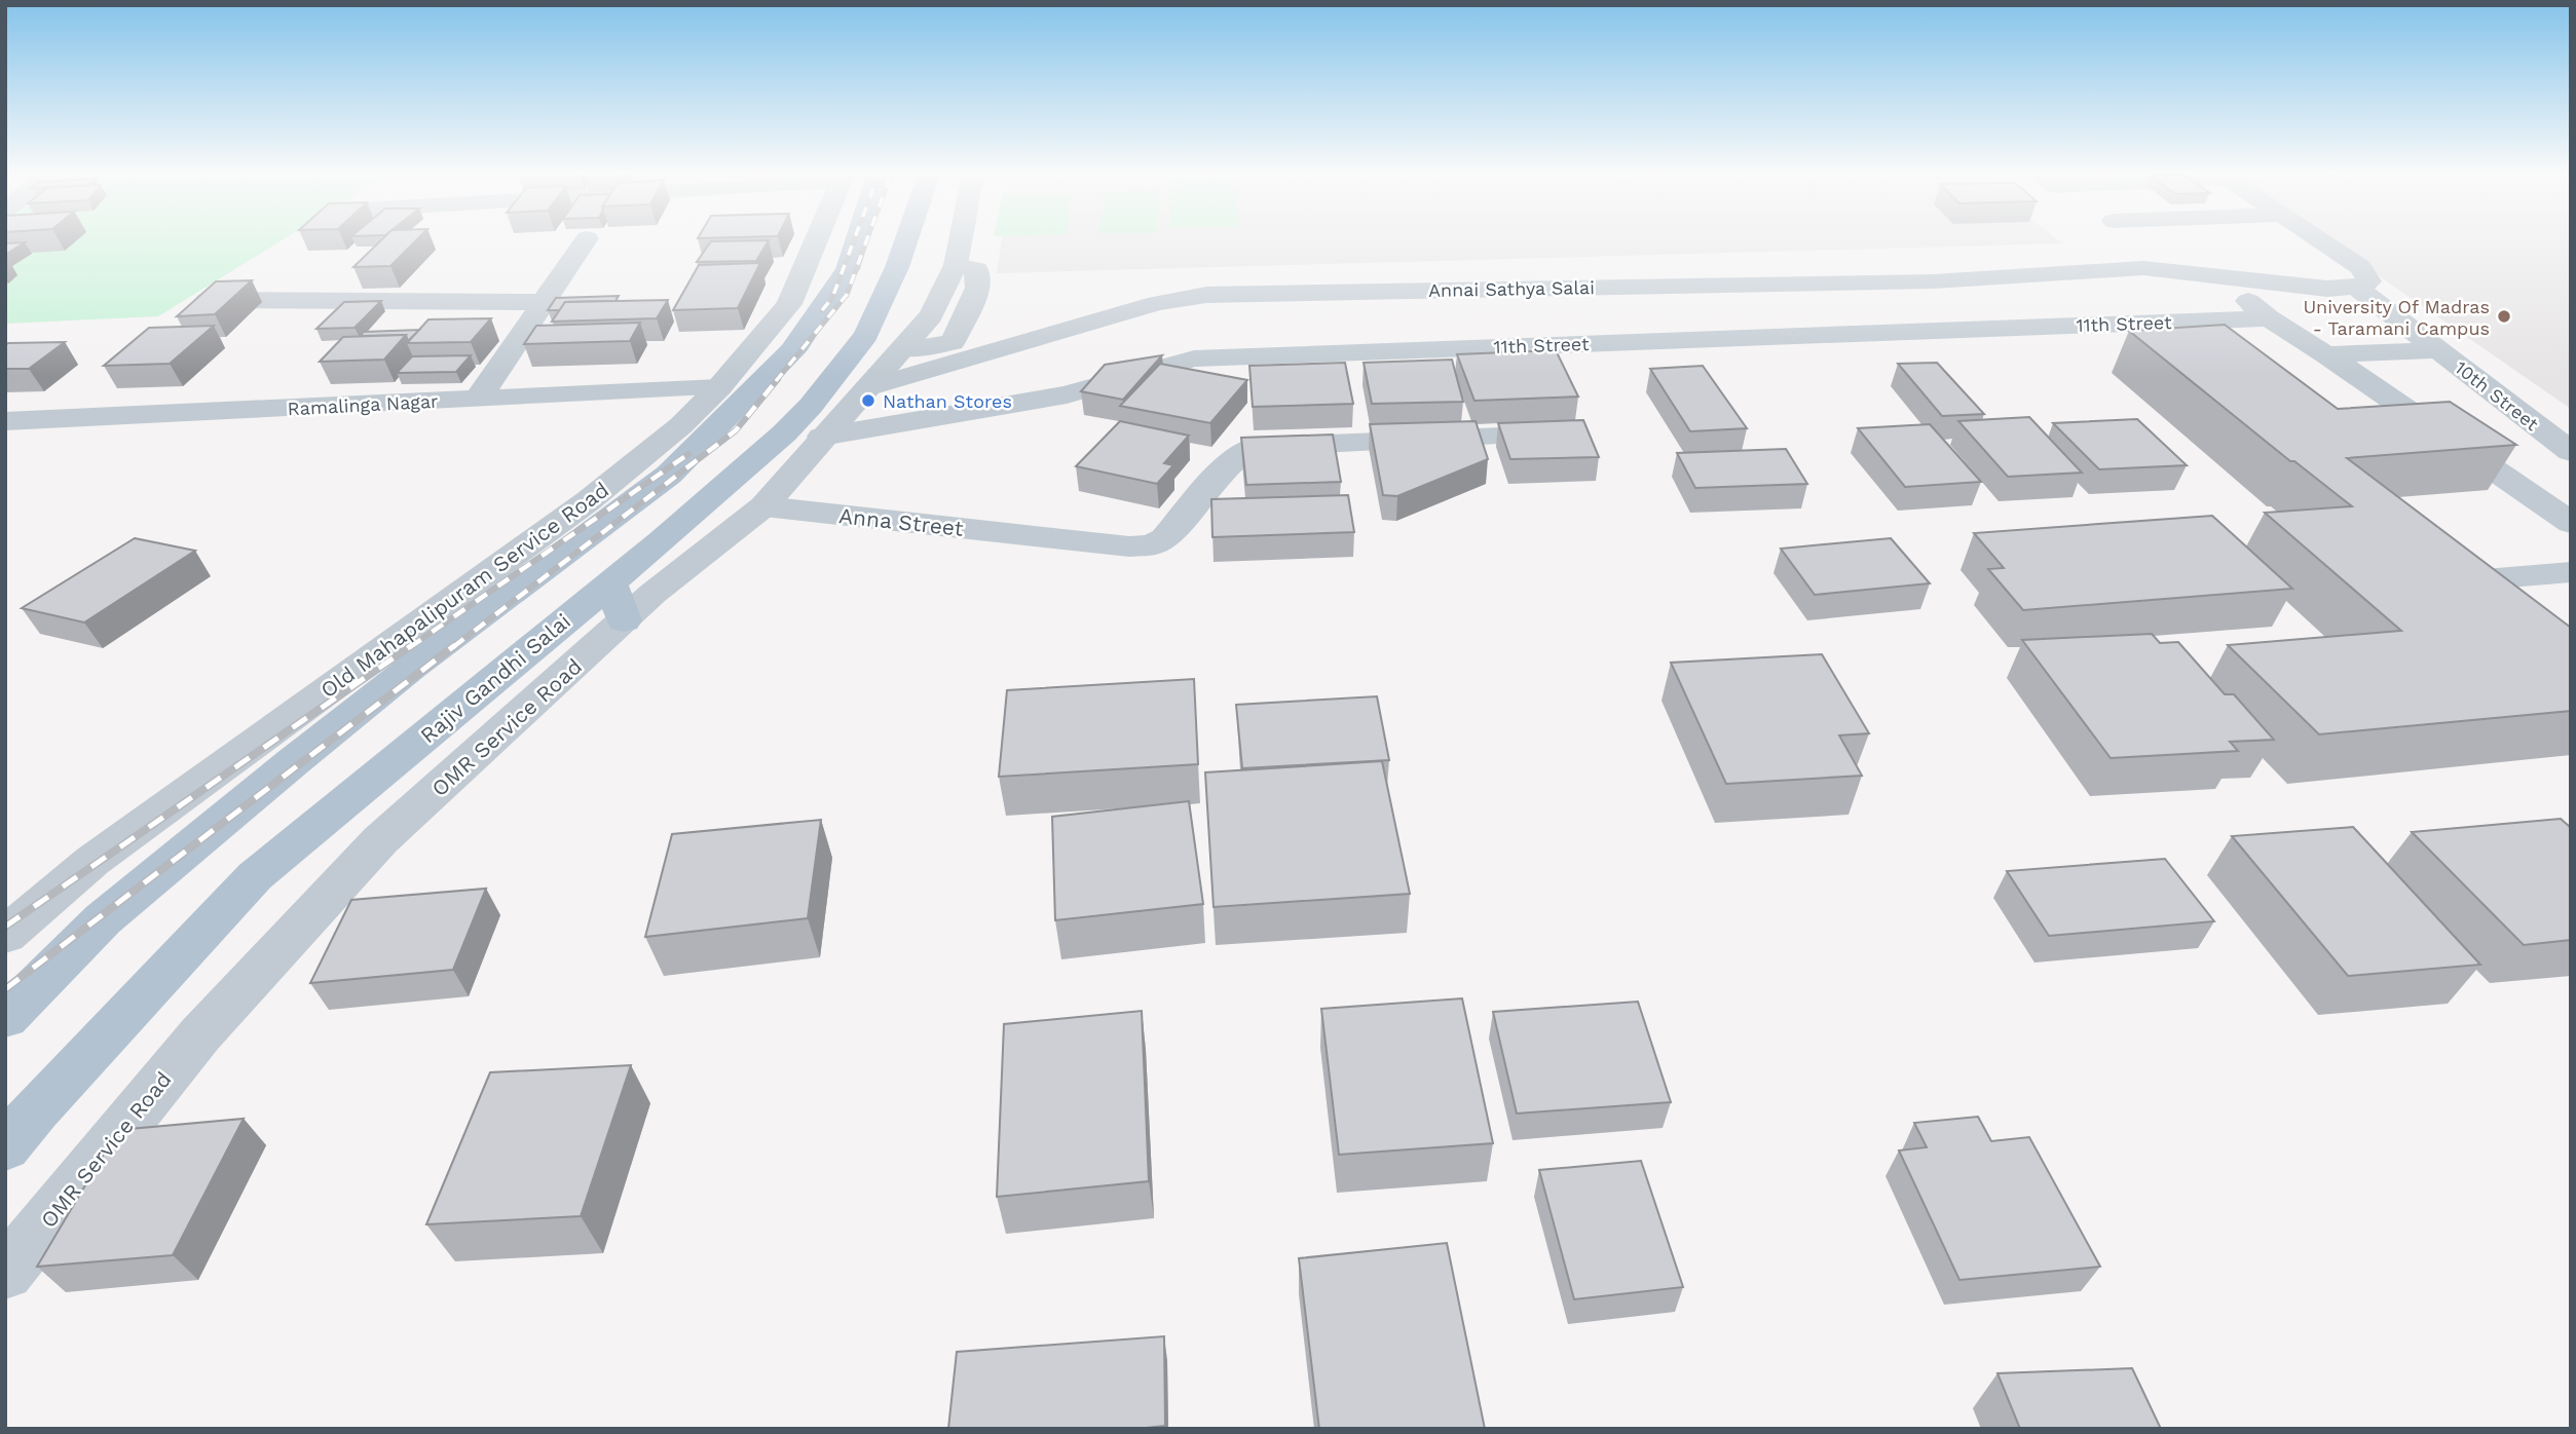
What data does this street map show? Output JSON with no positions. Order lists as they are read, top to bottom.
{
  "streets": {
    "main road": ["Rajiv Gandhi Salai"],
    "street": [
      "Annai Sathya Salai",
      "11th Street",
      "10th Street",
      "Ramalinga Nagar",
      "Anna Street",
      "Old Mahapalipuram Service Road",
      "OMR Service Road"
    ]
  },
  "crossings": [
    ["Annai Sathya Salai", "10th Street"],
    ["Annai Sathya Salai", "OMR Service Road"],
    ["11th Street", "OMR Service Road"],
    ["Ramalinga Nagar", "Old Mahapalipuram Service Road"],
    ["Anna Street", "OMR Service Road"],
    ["Rajiv Gandhi Salai", "OMR Service Road"]
  ],
  "places": ["University Of Madras - Taramani Campus", "Nathan Stores"]
}
